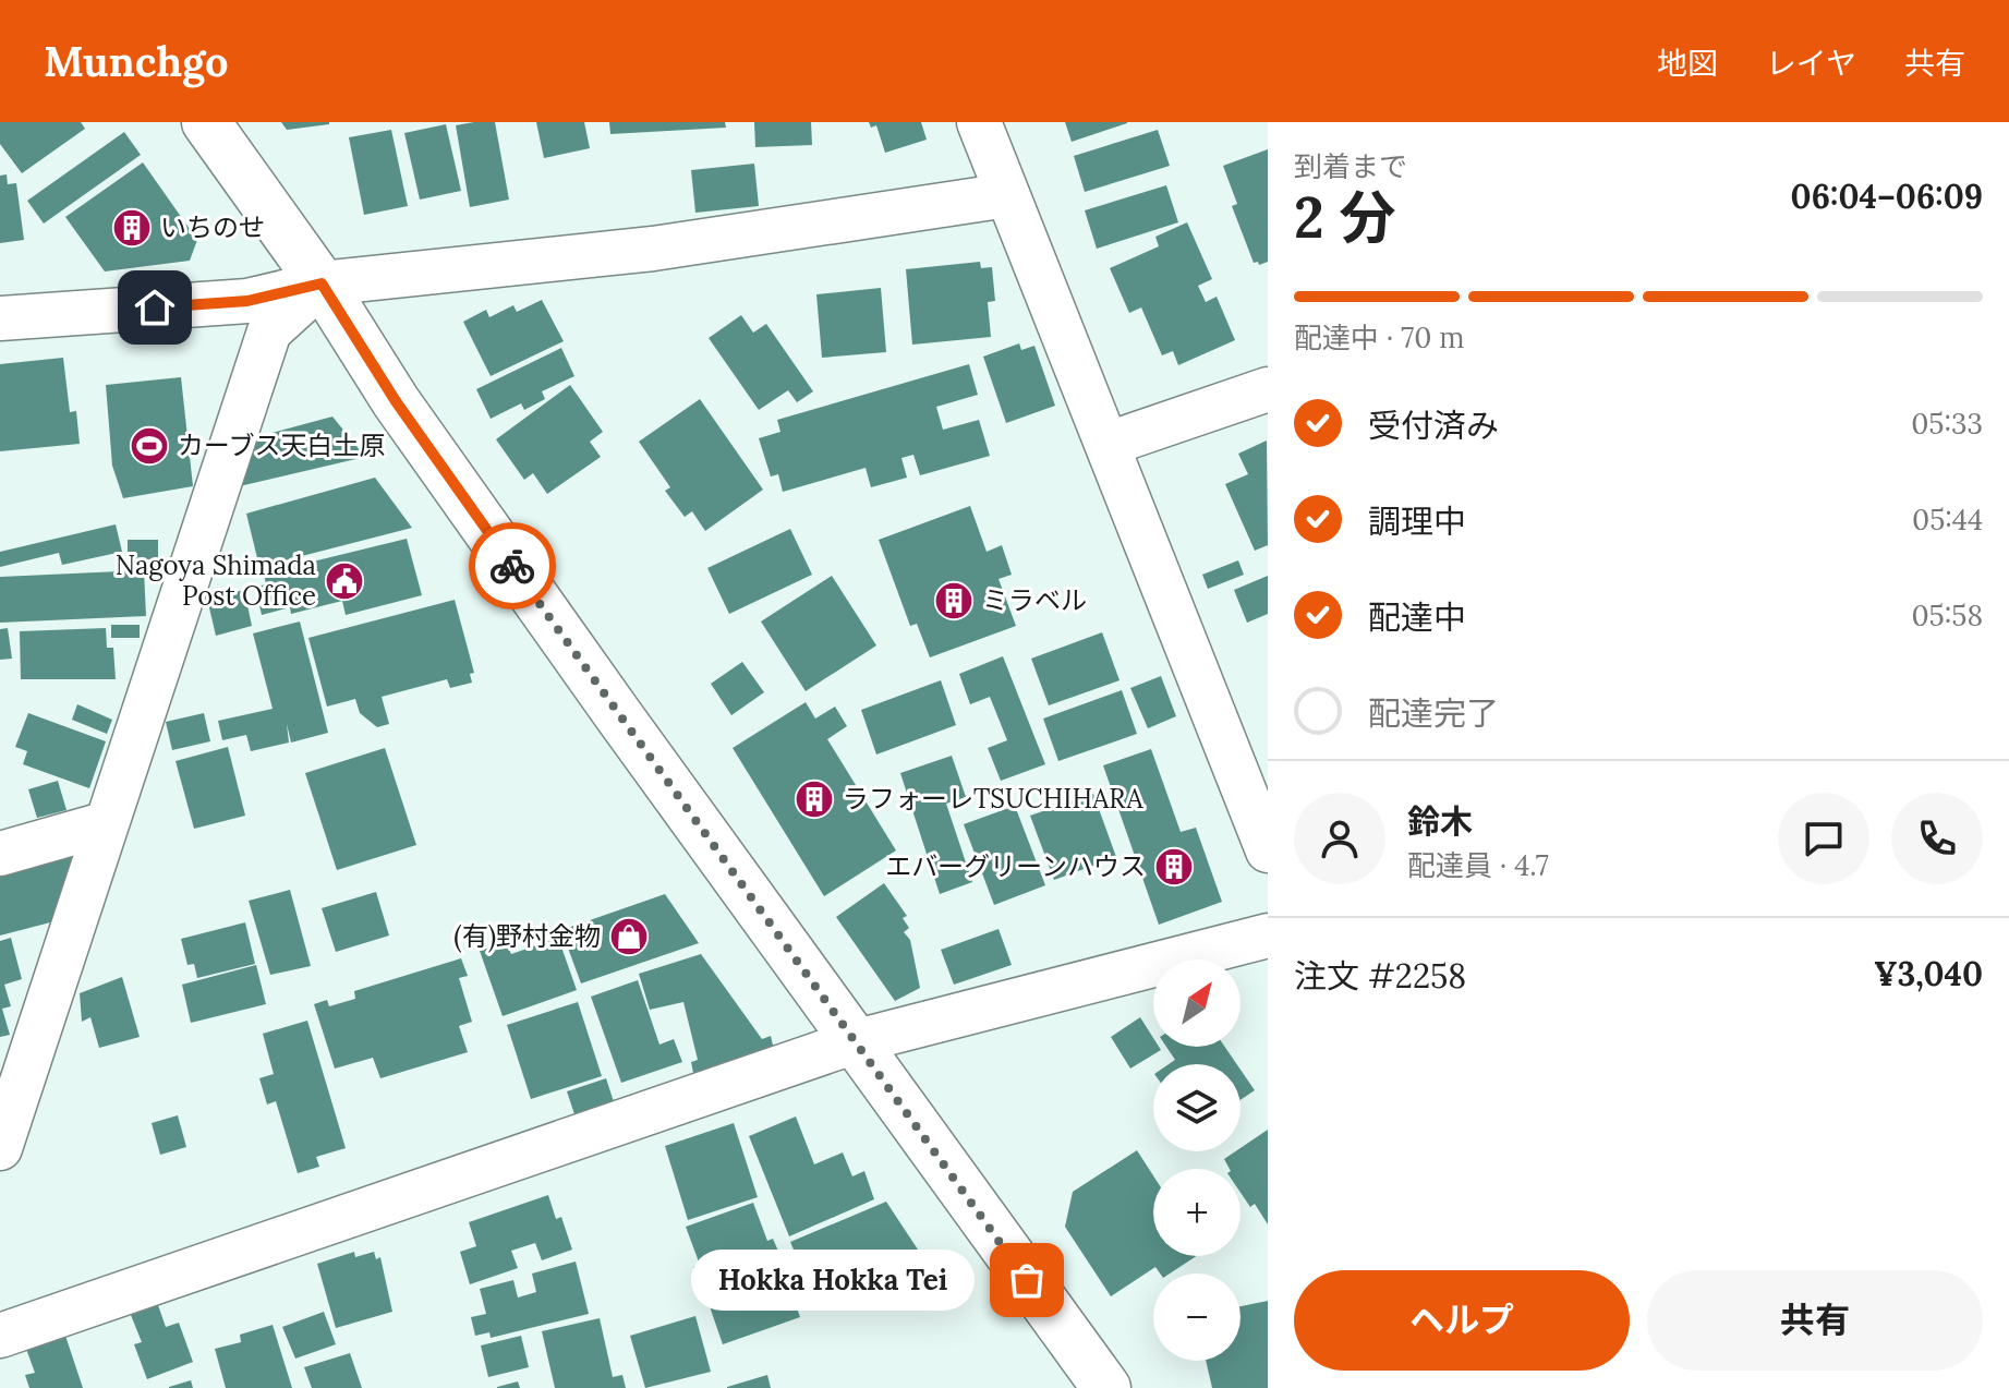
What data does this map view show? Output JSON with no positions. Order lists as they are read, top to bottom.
{
  "places": {
    "building": [
      "いちのせ",
      "ミラベル",
      "ラフォーレTSUCHIHARA",
      "エバーグリーンハウス"
    ],
    "sports": ["カーブス天白土原"],
    "public building": ["Nagoya Shimada Post Office"],
    "shop": ["(有)野村金物"],
    "other": ["Hokka Hokka Tei"]
  },
  "north": "top right",
  "page": {
    "header": "Munchgo",
    "nav": ["地図", "レイヤ", "共有"],
    "heading": ["2 分", "到着まで", "06:04–06:09"],
    "panel": [
      "鈴木",
      "配達員 · 4.7",
      "注文 #2258",
      "¥3,040"
    ],
    "bar": "配達中 · 70 m",
    "list": [
      ["受付済み", "05:33"],
      ["調理中", "05:44"],
      ["配達中", "05:58"],
      "配達完了"
    ],
    "map_buttons": ["+", "−"],
    "bubble": "Hokka Hokka Tei",
    "buttons": ["ヘルプ", "共有"]
  }
}
